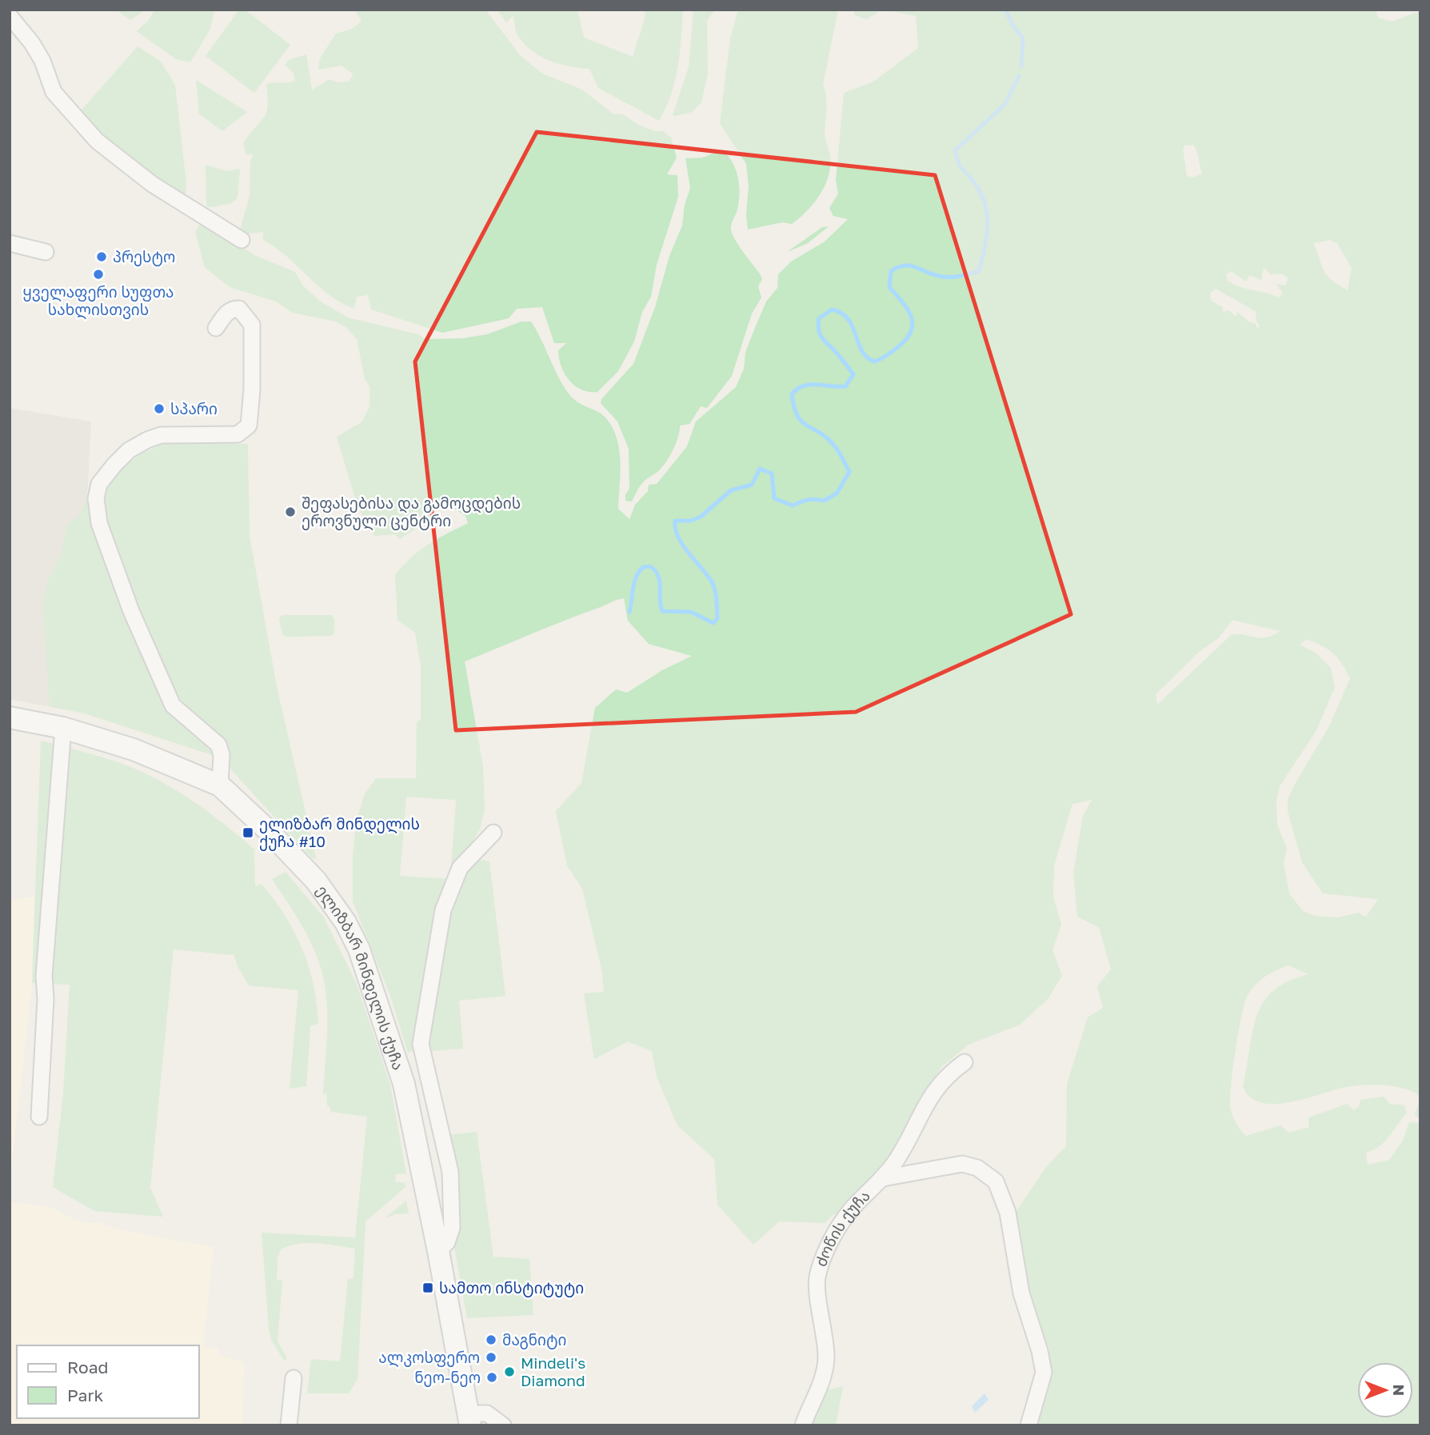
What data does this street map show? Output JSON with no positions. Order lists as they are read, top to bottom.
{
  "streets": {
    "street": ["ელიზბარ მინდელის ქუჩა", "ძოწის ქუჩა"]
  },
  "places": {
    "other": [
      "პრესტო",
      "ყველაფერი სუფთა სახლისთვის",
      "სპარი",
      "შეფასებისა და გამოცდების ეროვნული ცენტრი",
      "მაგნიტი",
      "ალკოსფერო",
      "Mindeli's Diamond",
      "ნეო-ნეო"
    ],
    "transit": ["ელიზბარ მინდელის ქუჩა #10", "სამთო ინსტიტუტი"]
  },
  "legend": ["Road", "Park"],
  "north": "right"
}
